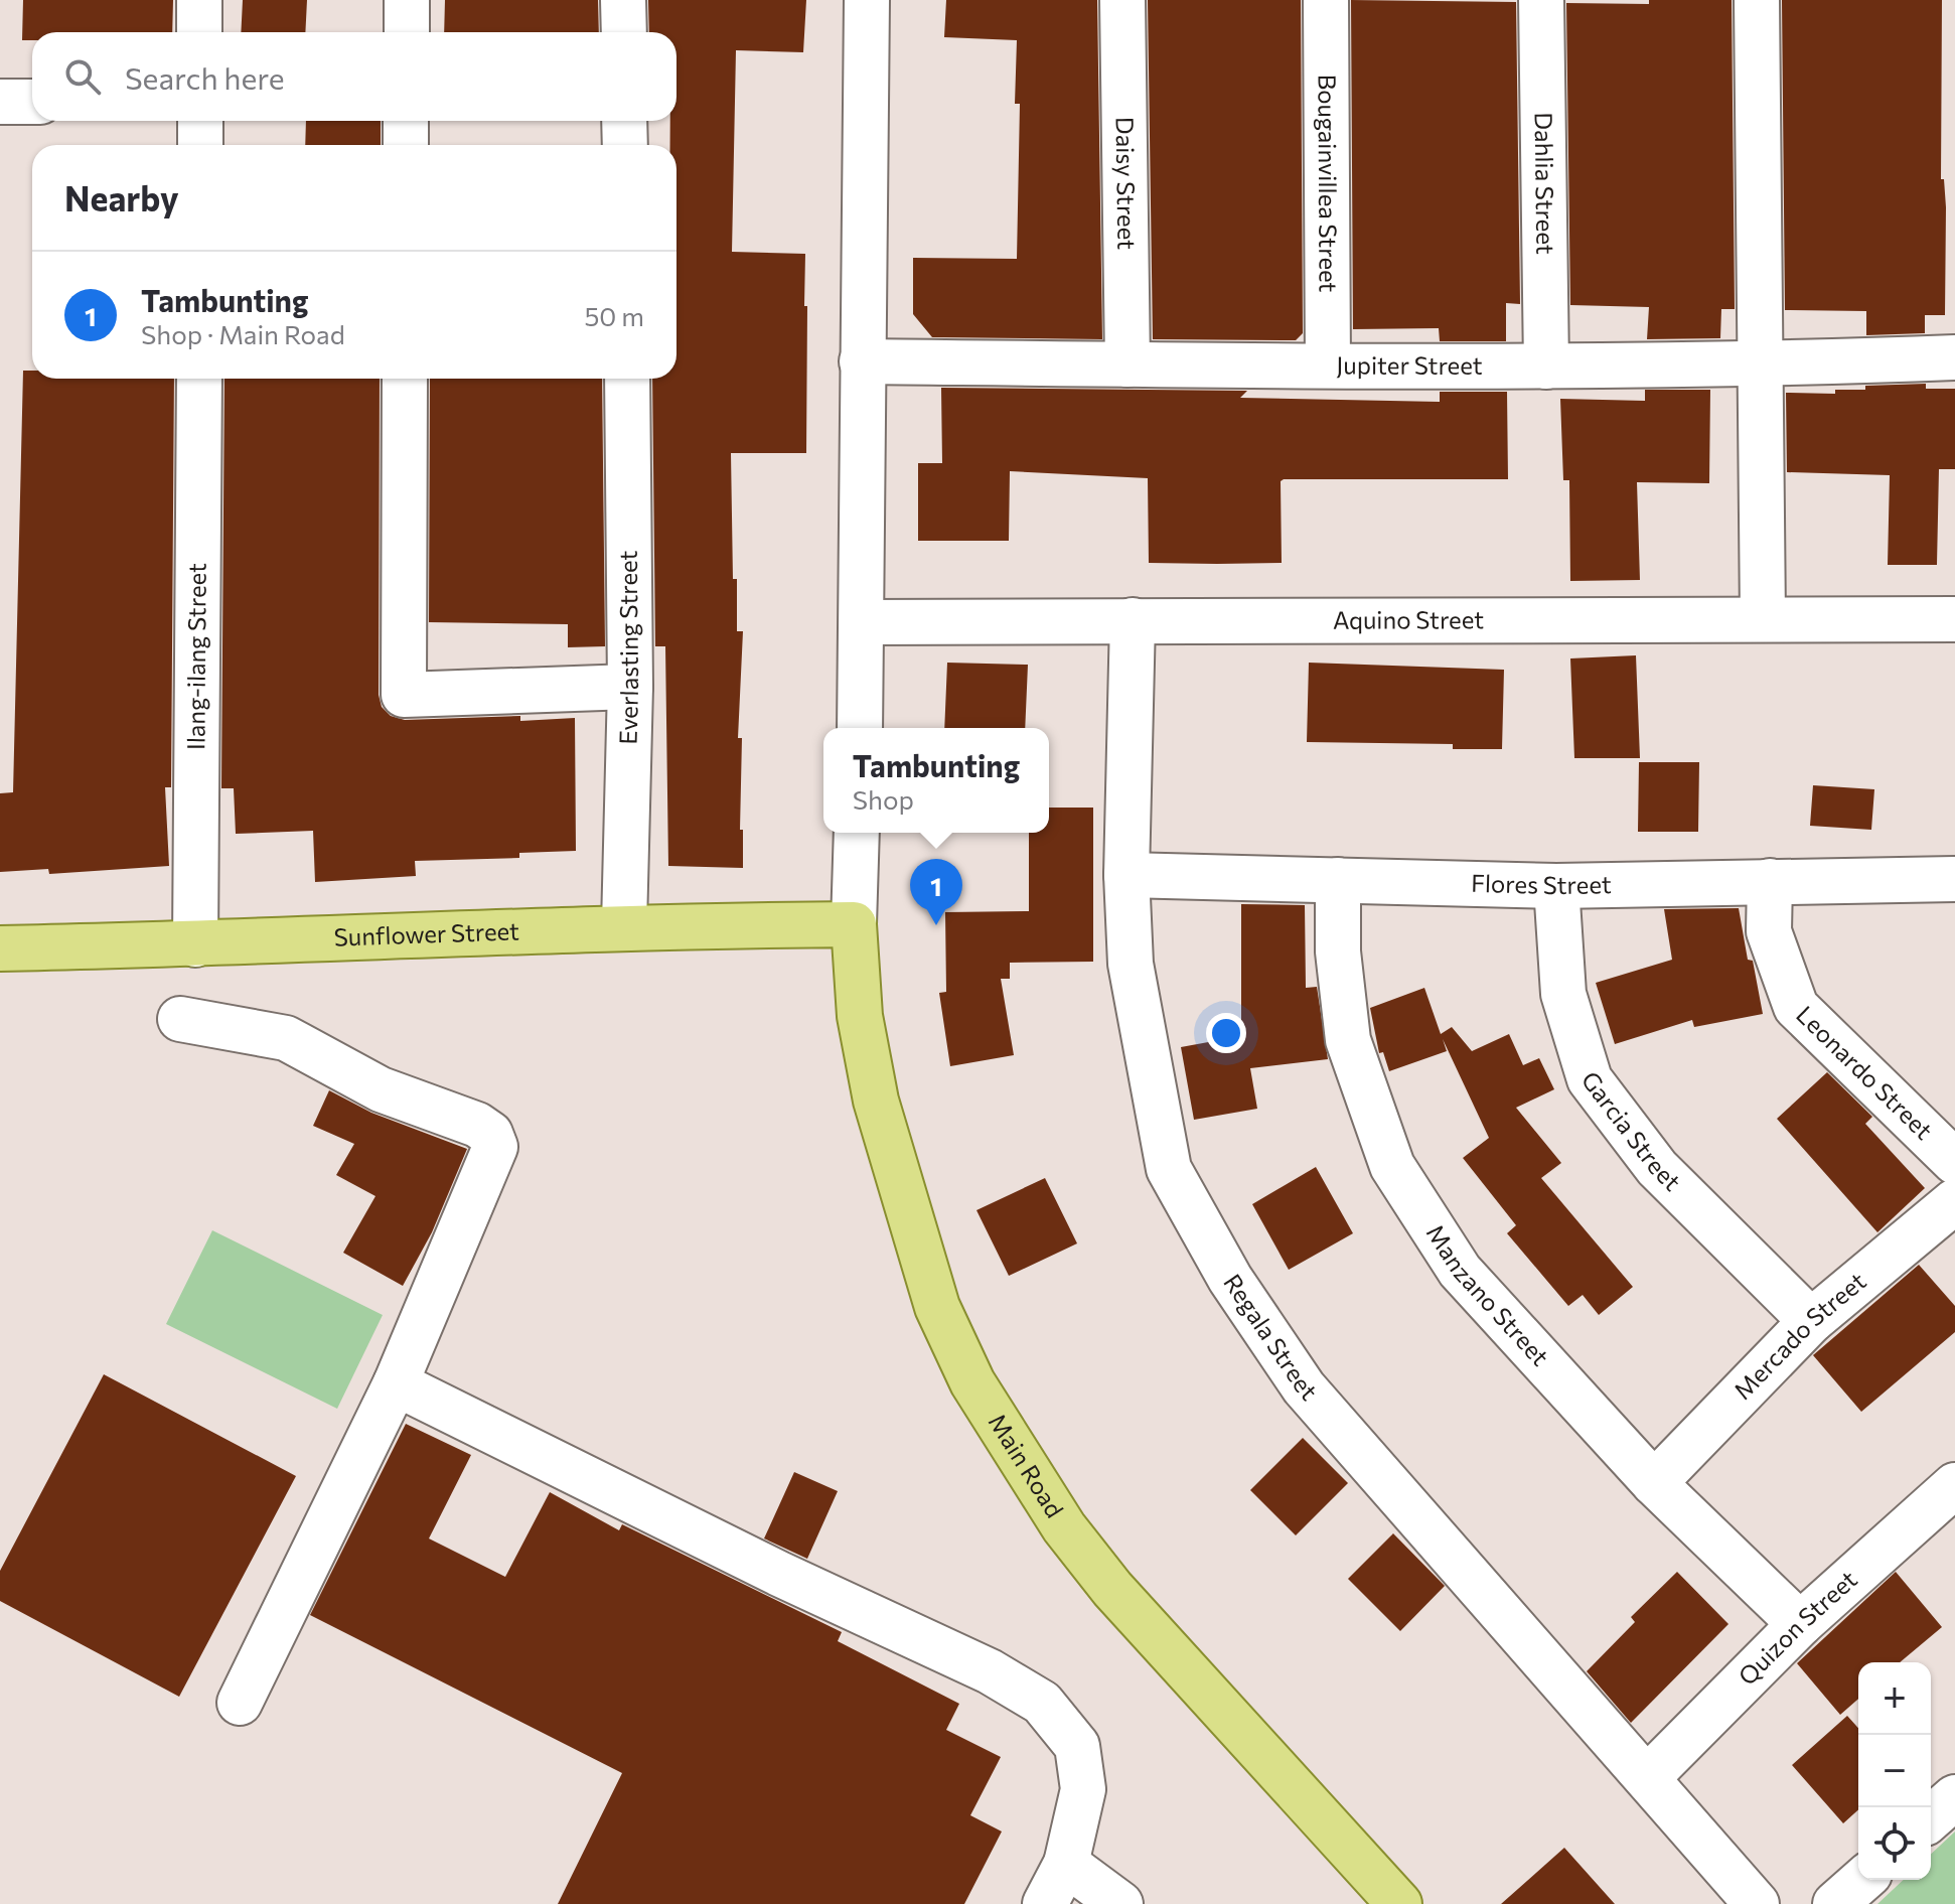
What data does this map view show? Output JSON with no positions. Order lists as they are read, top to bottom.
{
  "streets": {
    "main road": ["Sunflower Street", "Main Road"],
    "street": [
      "Daisy Street",
      "Bougainvillea Street",
      "Dahlia Street",
      "Jupiter Street",
      "Aquino Street",
      "Everlasting Street",
      "Ilang-ilang Street",
      "Flores Street",
      "Leonardo Street",
      "Garcia Street",
      "Manzano Street",
      "Regala Street",
      "Mercado Street",
      "Quizon Street"
    ]
  },
  "crossings": [
    ["Daisy Street", "Jupiter Street"],
    ["Bougainvillea Street", "Jupiter Street"],
    ["Dahlia Street", "Jupiter Street"],
    ["Aquino Street", "Regala Street"],
    ["Everlasting Street", "Sunflower Street"],
    ["Ilang-ilang Street", "Sunflower Street"],
    ["Flores Street", "Leonardo Street"],
    ["Flores Street", "Garcia Street"],
    ["Flores Street", "Manzano Street"],
    ["Flores Street", "Regala Street"],
    ["Sunflower Street", "Main Road"],
    ["Garcia Street", "Mercado Street"],
    ["Manzano Street", "Mercado Street"],
    ["Manzano Street", "Quizon Street"],
    ["Regala Street", "Quizon Street"]
  ],
  "page": {
    "search": "Search here",
    "heading": "Nearby",
    "list": [
      {
        "mark": "1",
        "name": "Tambunting",
        "note": "Shop · Main Road",
        "value": "50 m"
      }
    ],
    "popup": ["Tambunting", "Shop"],
    "pins": "1",
    "map_buttons": ["+", "−"]
  }
}
